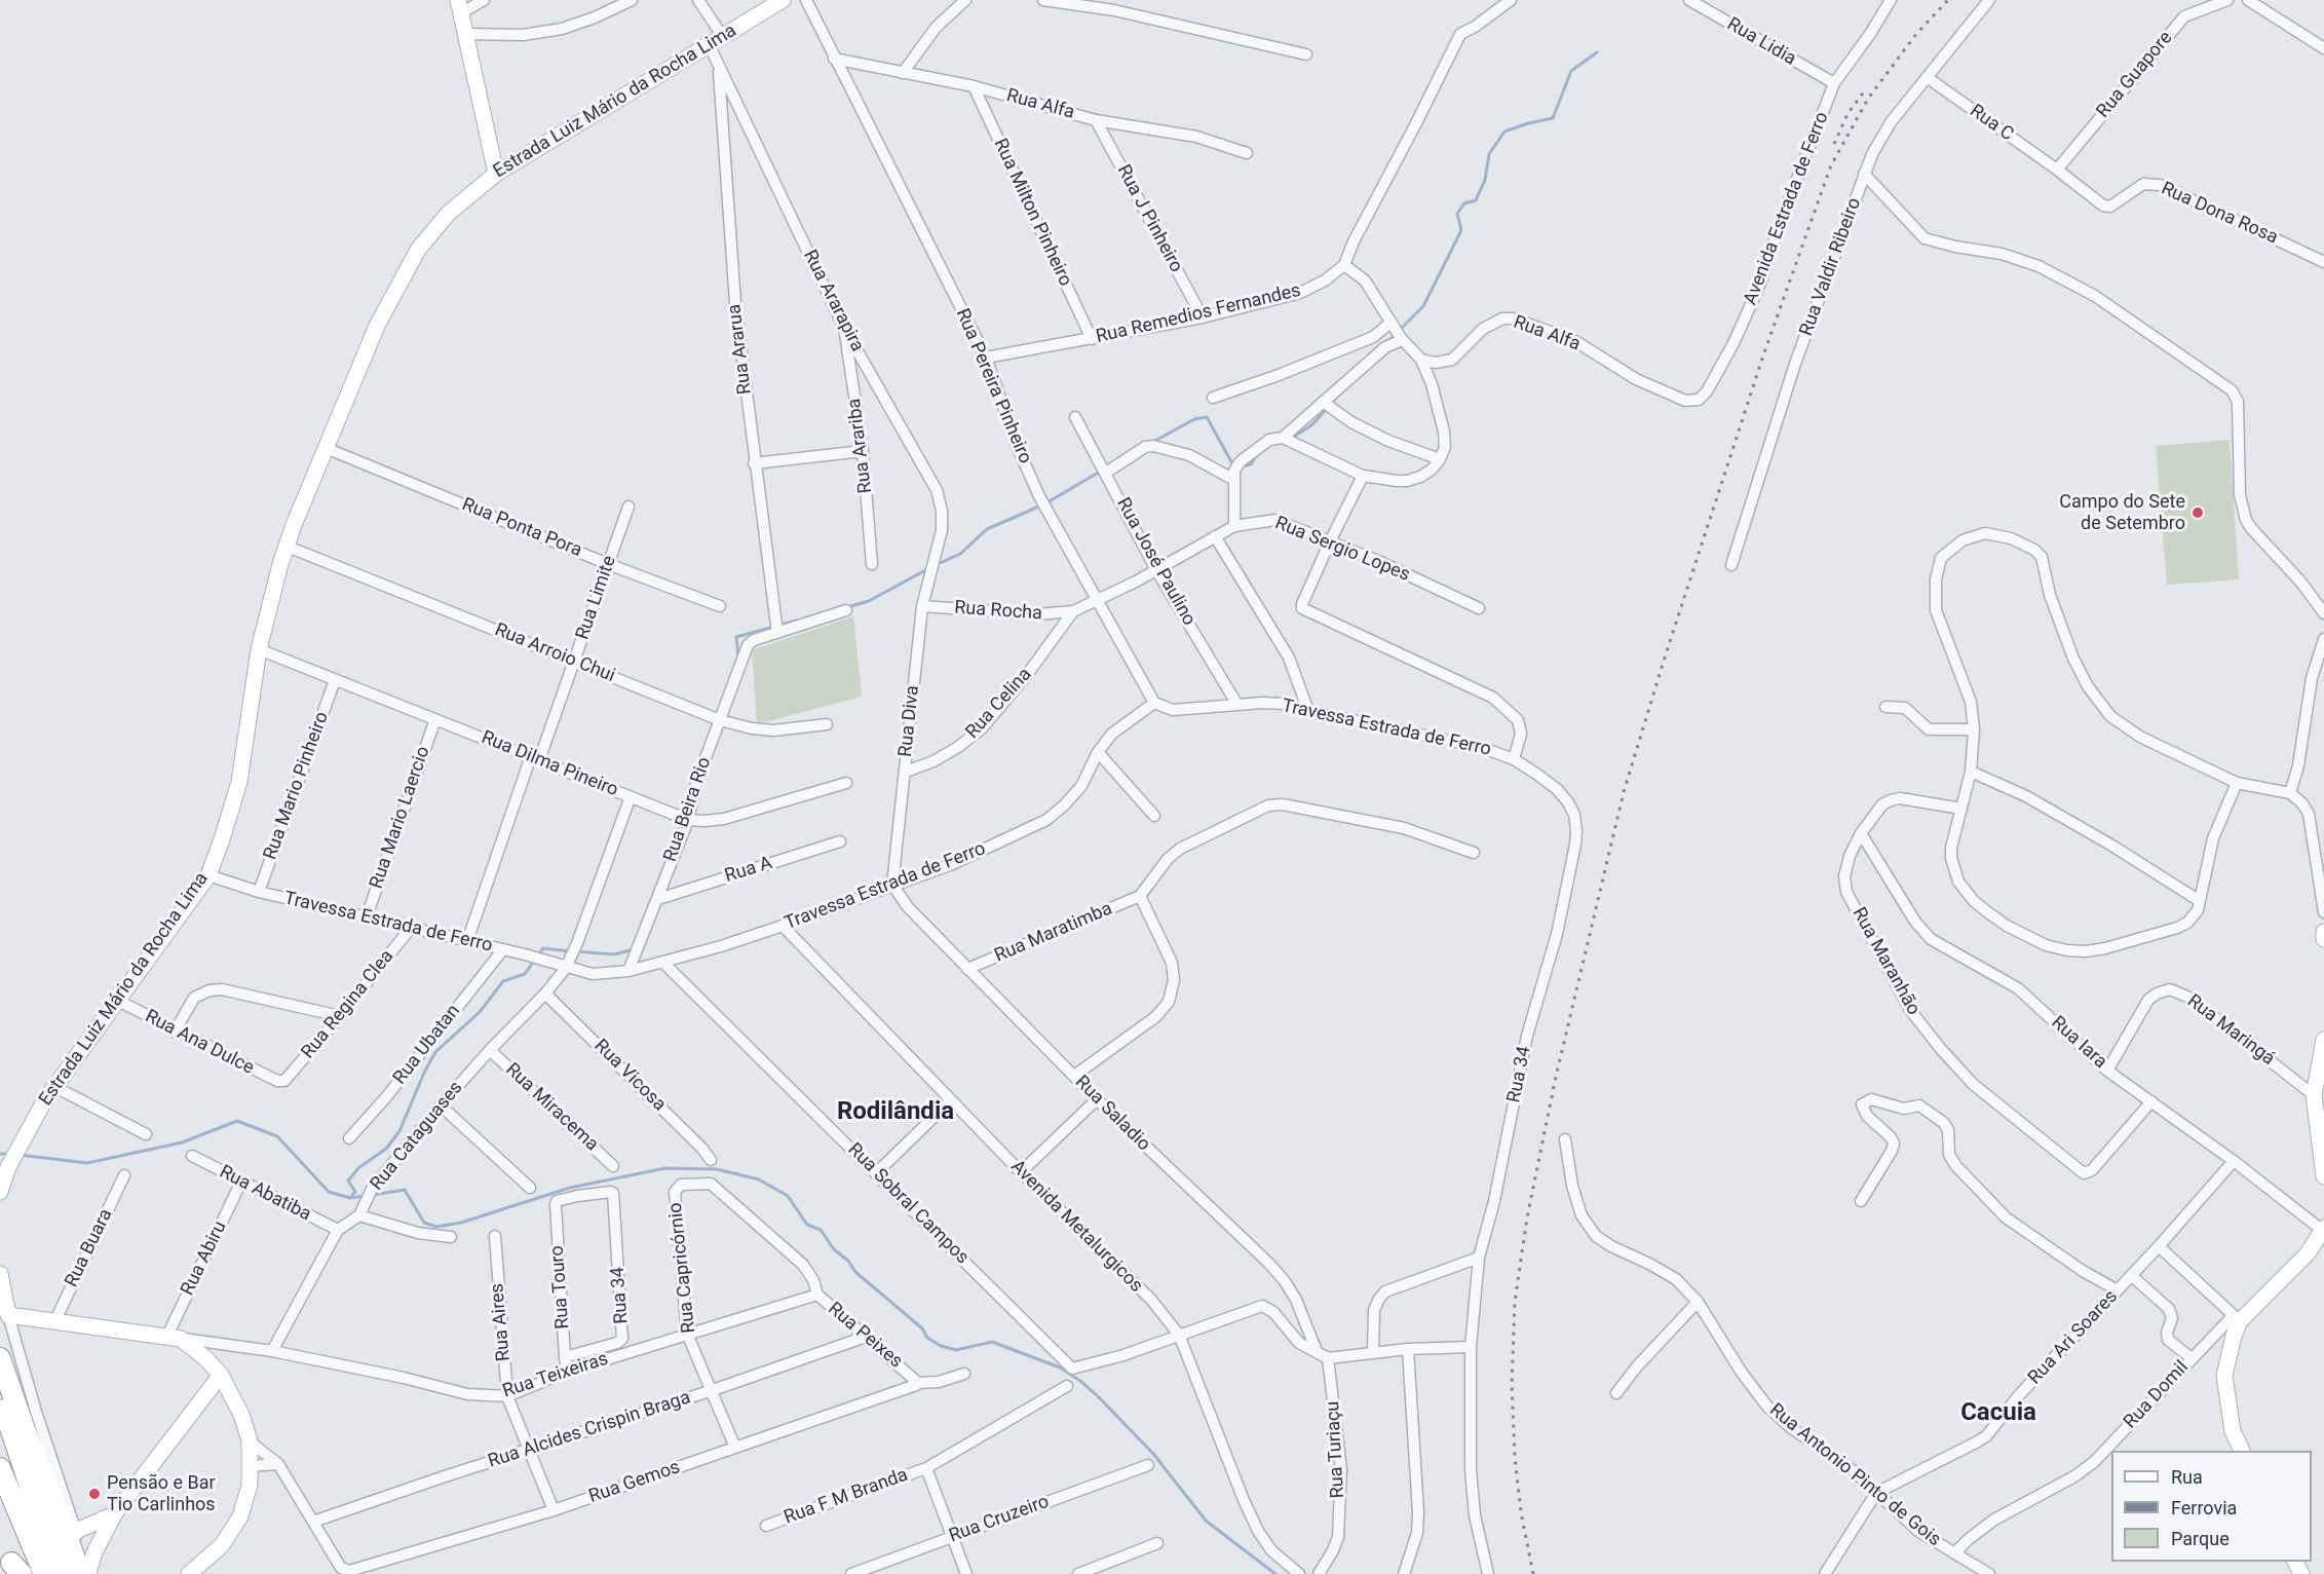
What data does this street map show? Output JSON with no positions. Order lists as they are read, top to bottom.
{
  "streets": {
    "main road": ["Estrada Luiz Mário da Rocha Lima"],
    "street": [
      "Rua Lidia",
      "Rua Guapore",
      "Rua Alfa",
      "Rua C",
      "Avenida Estrada de Ferro",
      "Rua Milton Pinheiro",
      "Rua Dona Rosa",
      "Rua J Pinheiro",
      "Rua Valdir Ribeiro",
      "Rua Ararapira",
      "Rua Remedios Fernandes",
      "Rua Ararua",
      "Rua Pereira Pinheiro",
      "Rua Arariba",
      "Rua Ponta Pora",
      "Rua Sergio Lopes",
      "Rua José Paulino",
      "Rua Limite",
      "Rua Rocha",
      "Rua Arroio Chui",
      "Rua Celina",
      "Rua Diva",
      "Travessa Estrada de Ferro",
      "Rua Dilma Pineiro",
      "Rua Mario Pinheiro",
      "Rua Beira Rio",
      "Rua Mario Laercio",
      "Rua A",
      "Rua Maratimba",
      "Rua Maranhão",
      "Rua Regina Clea",
      "Rua Maringá",
      "Rua Ana Dulce",
      "Rua Iara",
      "Rua Ubatan",
      "Rua 34",
      "Rua Vicosa",
      "Rua Miracema",
      "Rua Saladio",
      "Rua Cataguases",
      "Rua Abatiba",
      "Rua Sobral Campos",
      "Avenida Metalurgicos",
      "Rua Buara",
      "Rua Abiru",
      "Rua Capricórnio",
      "Rua Touro",
      "Rua Aires",
      "Rua Peixes",
      "Rua Ari Soares",
      "Rua Teixeiras",
      "Rua Domil",
      "Rua Alcides Crispin Braga",
      "Rua Turiaçu",
      "Rua Antonio Pinto de Gois",
      "Rua Gemos",
      "Rua F M Branda",
      "Rua Cruzeiro"
    ]
  },
  "crossings": [
    ["Rua Lidia", "Avenida Estrada de Ferro"],
    ["Rua Guapore", "Rua C"],
    ["Rua Guapore", "Rua Dona Rosa"],
    ["Estrada Luiz Mário da Rocha Lima", "Rua Ararapira"],
    ["Estrada Luiz Mário da Rocha Lima", "Rua Ponta Pora"],
    ["Estrada Luiz Mário da Rocha Lima", "Rua Arroio Chui"],
    ["Estrada Luiz Mário da Rocha Lima", "Travessa Estrada de Ferro"],
    ["Estrada Luiz Mário da Rocha Lima", "Rua Dilma Pineiro"],
    ["Estrada Luiz Mário da Rocha Lima", "Rua Ana Dulce"],
    ["Rua Alfa", "Avenida Estrada de Ferro"],
    ["Rua Alfa", "Rua Milton Pinheiro"],
    ["Rua Alfa", "Rua J Pinheiro"],
    ["Rua Alfa", "Rua Pereira Pinheiro"],
    ["Rua C", "Rua Dona Rosa"],
    ["Rua C", "Rua Valdir Ribeiro"],
    ["Rua Milton Pinheiro", "Rua Remedios Fernandes"],
    ["Rua J Pinheiro", "Rua Remedios Fernandes"],
    ["Rua Ararapira", "Rua Ararua"],
    ["Rua Ararapira", "Rua Arariba"],
    ["Rua Ararapira", "Rua Diva"],
    ["Rua Remedios Fernandes", "Rua Pereira Pinheiro"],
    ["Rua Ararua", "Rua Beira Rio"],
    ["Rua Pereira Pinheiro", "Rua Sergio Lopes"],
    ["Rua Pereira Pinheiro", "Travessa Estrada de Ferro"],
    ["Rua Ponta Pora", "Rua Limite"],
    ["Rua Sergio Lopes", "Rua José Paulino"],
    ["Rua Sergio Lopes", "Rua Rocha"],
    ["Rua Sergio Lopes", "Rua Celina"],
    ["Rua José Paulino", "Travessa Estrada de Ferro"],
    ["Rua Limite", "Rua Arroio Chui"],
    ["Rua Limite", "Travessa Estrada de Ferro"],
    ["Rua Limite", "Rua Dilma Pineiro"],
    ["Rua Rocha", "Rua Celina"],
    ["Rua Rocha", "Rua Diva"],
    ["Rua Arroio Chui", "Rua Beira Rio"],
    ["Rua Celina", "Rua Diva"],
    ["Rua Diva", "Travessa Estrada de Ferro"],
    ["Rua Diva", "Rua Saladio"],
    ["Travessa Estrada de Ferro", "Rua Mario Pinheiro"],
    ["Travessa Estrada de Ferro", "Rua Beira Rio"],
    ["Travessa Estrada de Ferro", "Rua Mario Laercio"],
    ["Travessa Estrada de Ferro", "Rua Regina Clea"],
    ["Travessa Estrada de Ferro", "Rua Ubatan"],
    ["Travessa Estrada de Ferro", "Rua 34"],
    ["Travessa Estrada de Ferro", "Rua Saladio"],
    ["Travessa Estrada de Ferro", "Rua Cataguases"],
    ["Travessa Estrada de Ferro", "Rua Sobral Campos"],
    ["Travessa Estrada de Ferro", "Avenida Metalurgicos"],
    ["Rua Dilma Pineiro", "Rua Mario Pinheiro"],
    ["Rua Dilma Pineiro", "Rua Beira Rio"],
    ["Rua Dilma Pineiro", "Rua Mario Laercio"],
    ["Rua Dilma Pineiro", "Rua Cataguases"],
    ["Rua Beira Rio", "Rua A"],
    ["Rua Maratimba", "Rua Saladio"],
    ["Rua Maranhão", "Rua Iara"],
    ["Rua Regina Clea", "Rua Ana Dulce"],
    ["Rua Maringá", "Rua Iara"],
    ["Rua Iara", "Rua Ari Soares"],
    ["Rua 34", "Rua Touro"],
    ["Rua Vicosa", "Rua Cataguases"],
    ["Rua Miracema", "Rua Cataguases"],
    ["Rua Abatiba", "Rua Abiru"],
    ["Rua Sobral Campos", "Avenida Metalurgicos"],
    ["Rua Abiru", "Rua Teixeiras"],
    ["Rua Capricórnio", "Rua Peixes"],
    ["Rua Capricórnio", "Rua Teixeiras"],
    ["Rua Capricórnio", "Rua Alcides Crispin Braga"],
    ["Rua Capricórnio", "Rua Gemos"],
    ["Rua Touro", "Rua Teixeiras"],
    ["Rua Aires", "Rua Teixeiras"],
    ["Rua Aires", "Rua Alcides Crispin Braga"],
    ["Rua Aires", "Rua Gemos"],
    ["Rua Peixes", "Rua Teixeiras"],
    ["Rua Peixes", "Rua Alcides Crispin Braga"],
    ["Rua Peixes", "Rua Gemos"],
    ["Rua Ari Soares", "Rua Antonio Pinto de Gois"],
    ["Rua Domil", "Rua Antonio Pinto de Gois"],
    ["Rua Alcides Crispin Braga", "Rua Gemos"]
  ],
  "districts": ["Rodilândia", "Cacuia"],
  "places": ["Campo do Sete de Setembro", "Pensão e Bar Tio Carlinhos"],
  "legend": ["Rua", "Ferrovia", "Parque"]
}
